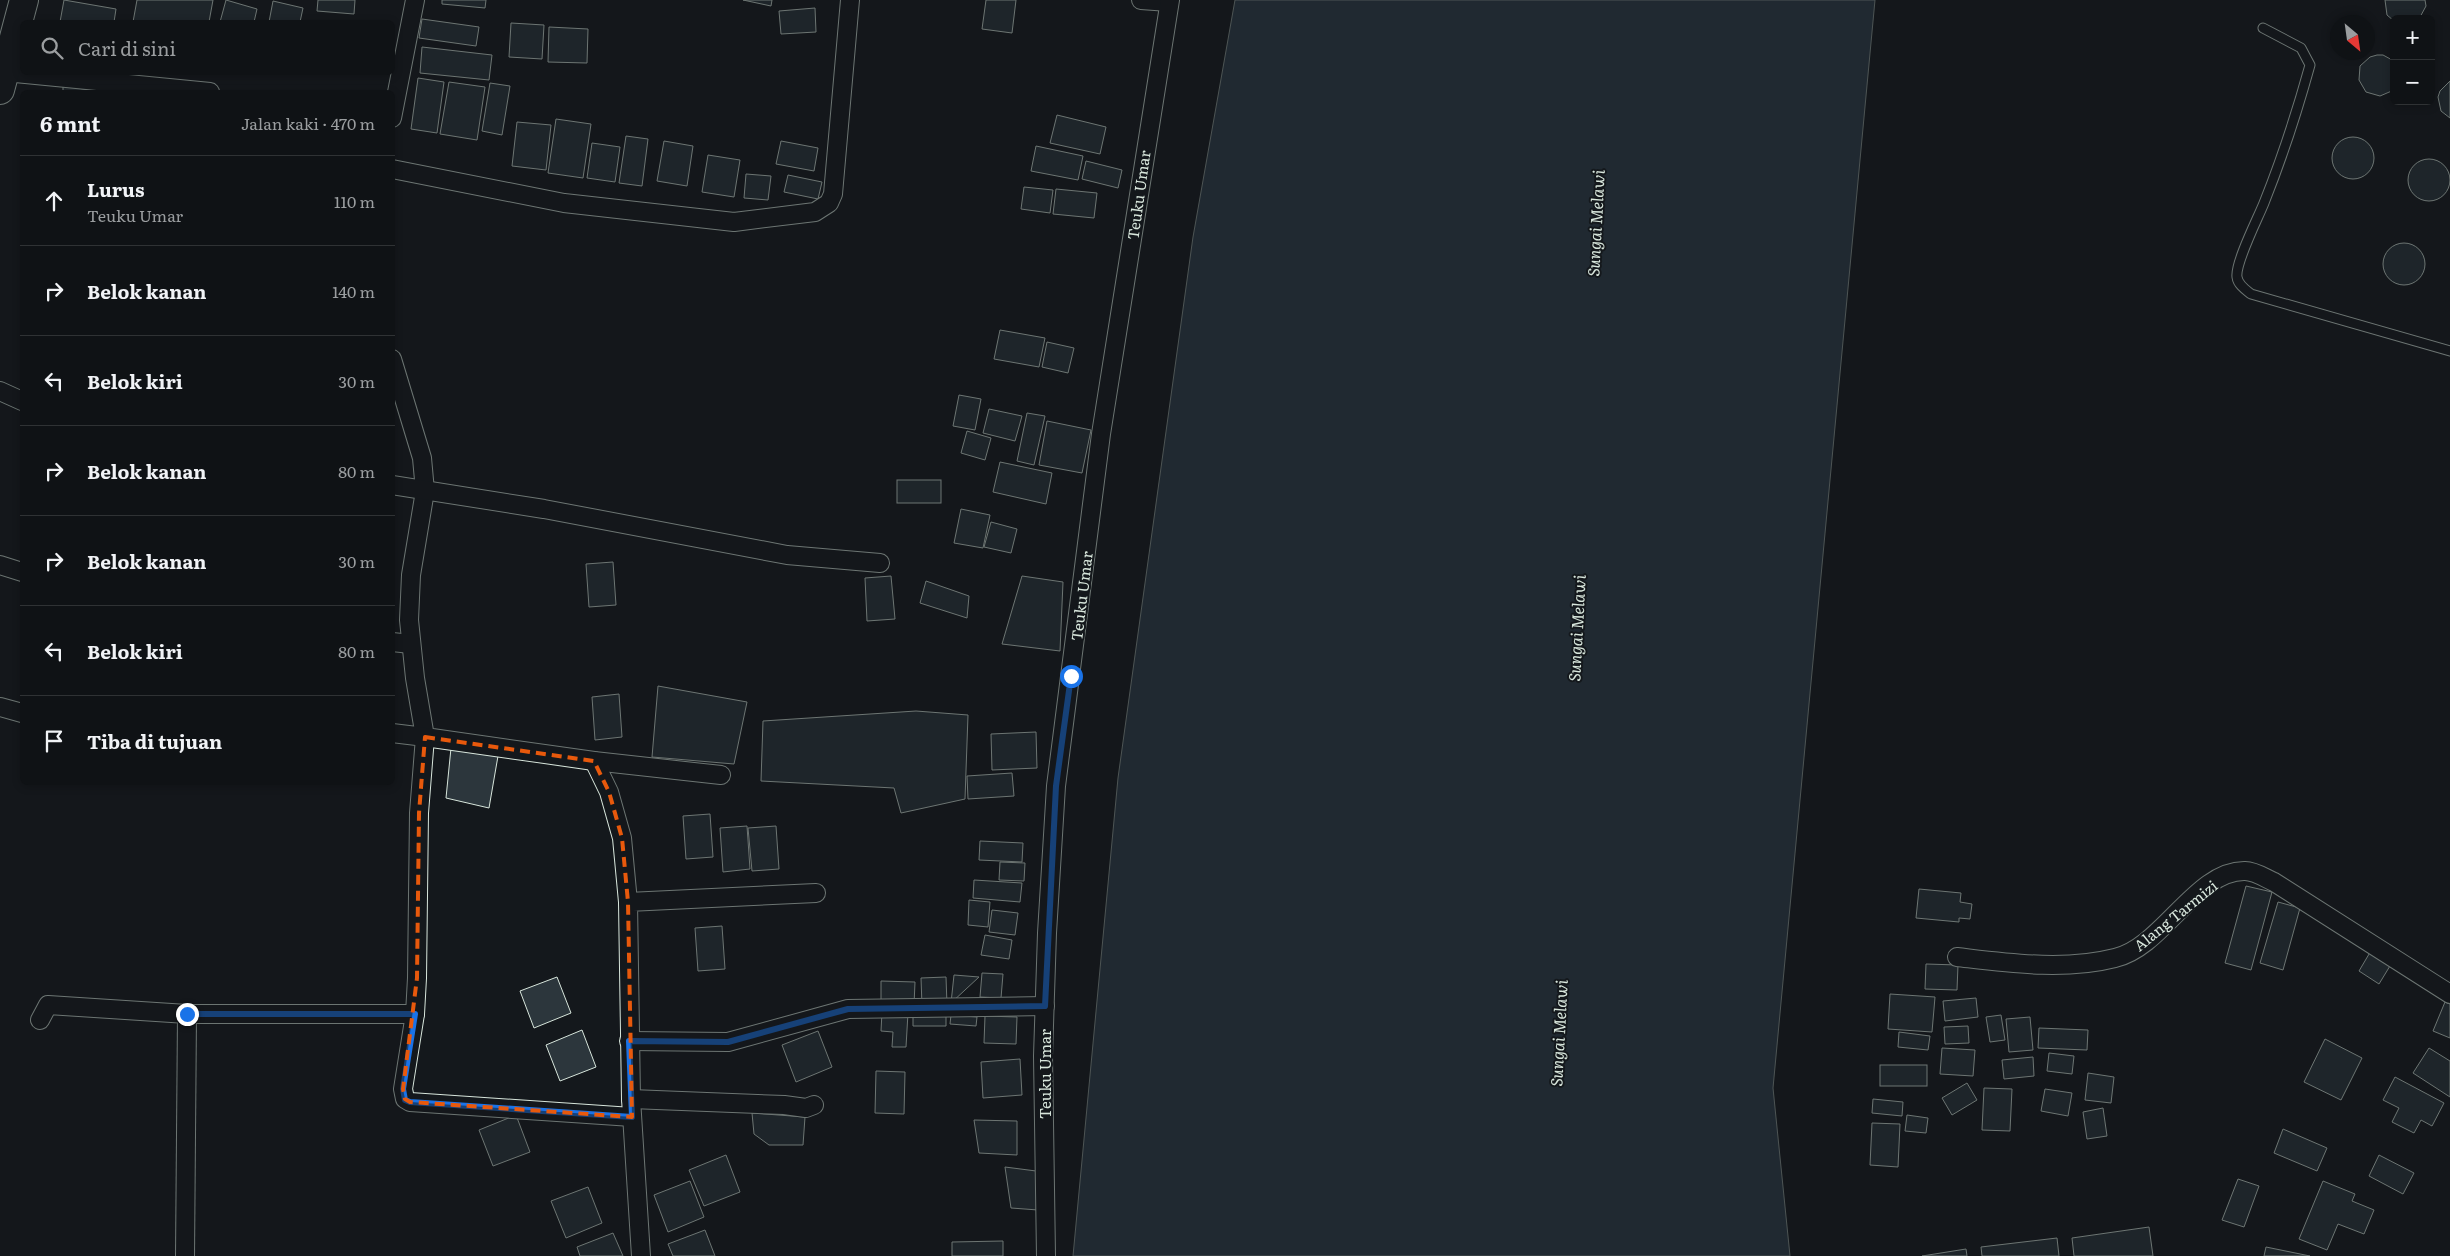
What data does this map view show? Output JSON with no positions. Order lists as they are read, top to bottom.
{
  "streets": {
    "street": ["Teuku Umar", "Alang Tarmizi"]
  },
  "water": ["Sungai Melawi"],
  "north": "bottom right",
  "page": {
    "map_buttons": ["+", "−"],
    "search": "Cari di sini",
    "heading": ["6 mnt", "Jalan kaki · 470 m"],
    "list": [
      ["Lurus", "Teuku Umar", "110 m"],
      ["Belok kanan", "140 m"],
      ["Belok kiri", "30 m"],
      ["Belok kanan", "80 m"],
      ["Belok kanan", "30 m"],
      ["Belok kiri", "80 m"],
      "Tiba di tujuan"
    ]
  }
}
